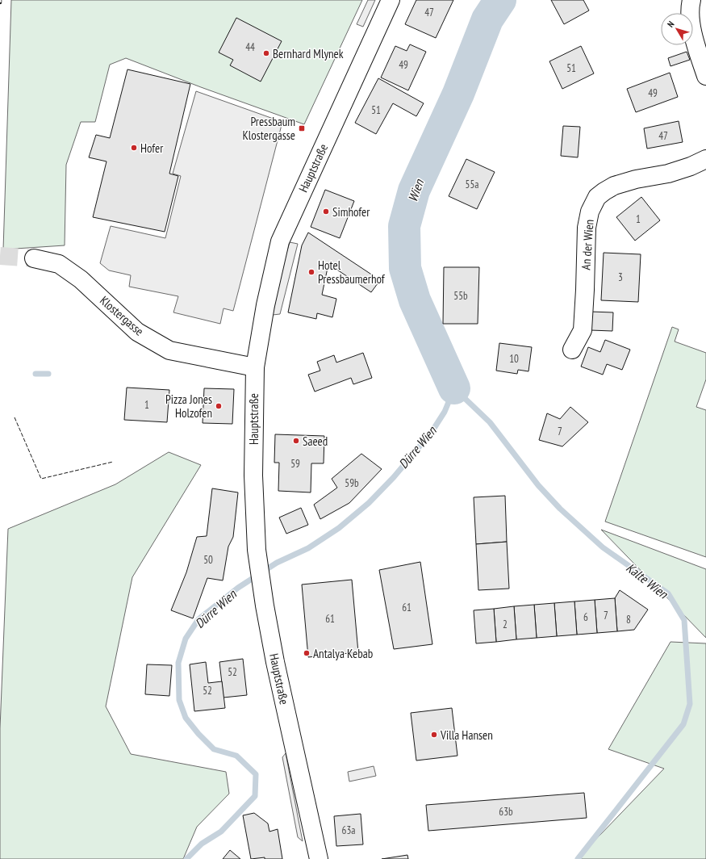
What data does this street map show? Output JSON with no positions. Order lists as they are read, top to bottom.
{
  "streets": {
    "main road": ["Hauptstraße", "An der Wien", "Klostergasse"]
  },
  "crossings": [
    ["Hauptstraße", "Klostergasse"]
  ],
  "water": ["Wien", "Dürre Wien", "Kalte Wien"],
  "places": {
    "other": [
      "Bernhard Mlynek",
      "Hofer",
      "Simhofer",
      "Hotel Pressbaumerhof",
      "Pizza Jones Holzofen",
      "Saeed",
      "Antalya Kebab",
      "Villa Hansen"
    ],
    "transit": ["Pressbaum Klostergasse"]
  },
  "house_numbers": [
    "47",
    "44",
    "49",
    "51",
    "49",
    "51",
    "47",
    "55a",
    "1",
    "3",
    "55b",
    "10",
    "1",
    "7",
    "59",
    "59b",
    "50",
    "61",
    "7",
    "6",
    "61",
    "8",
    "2",
    "52",
    "52",
    "63b",
    "63a"
  ],
  "north": "top left"
}
